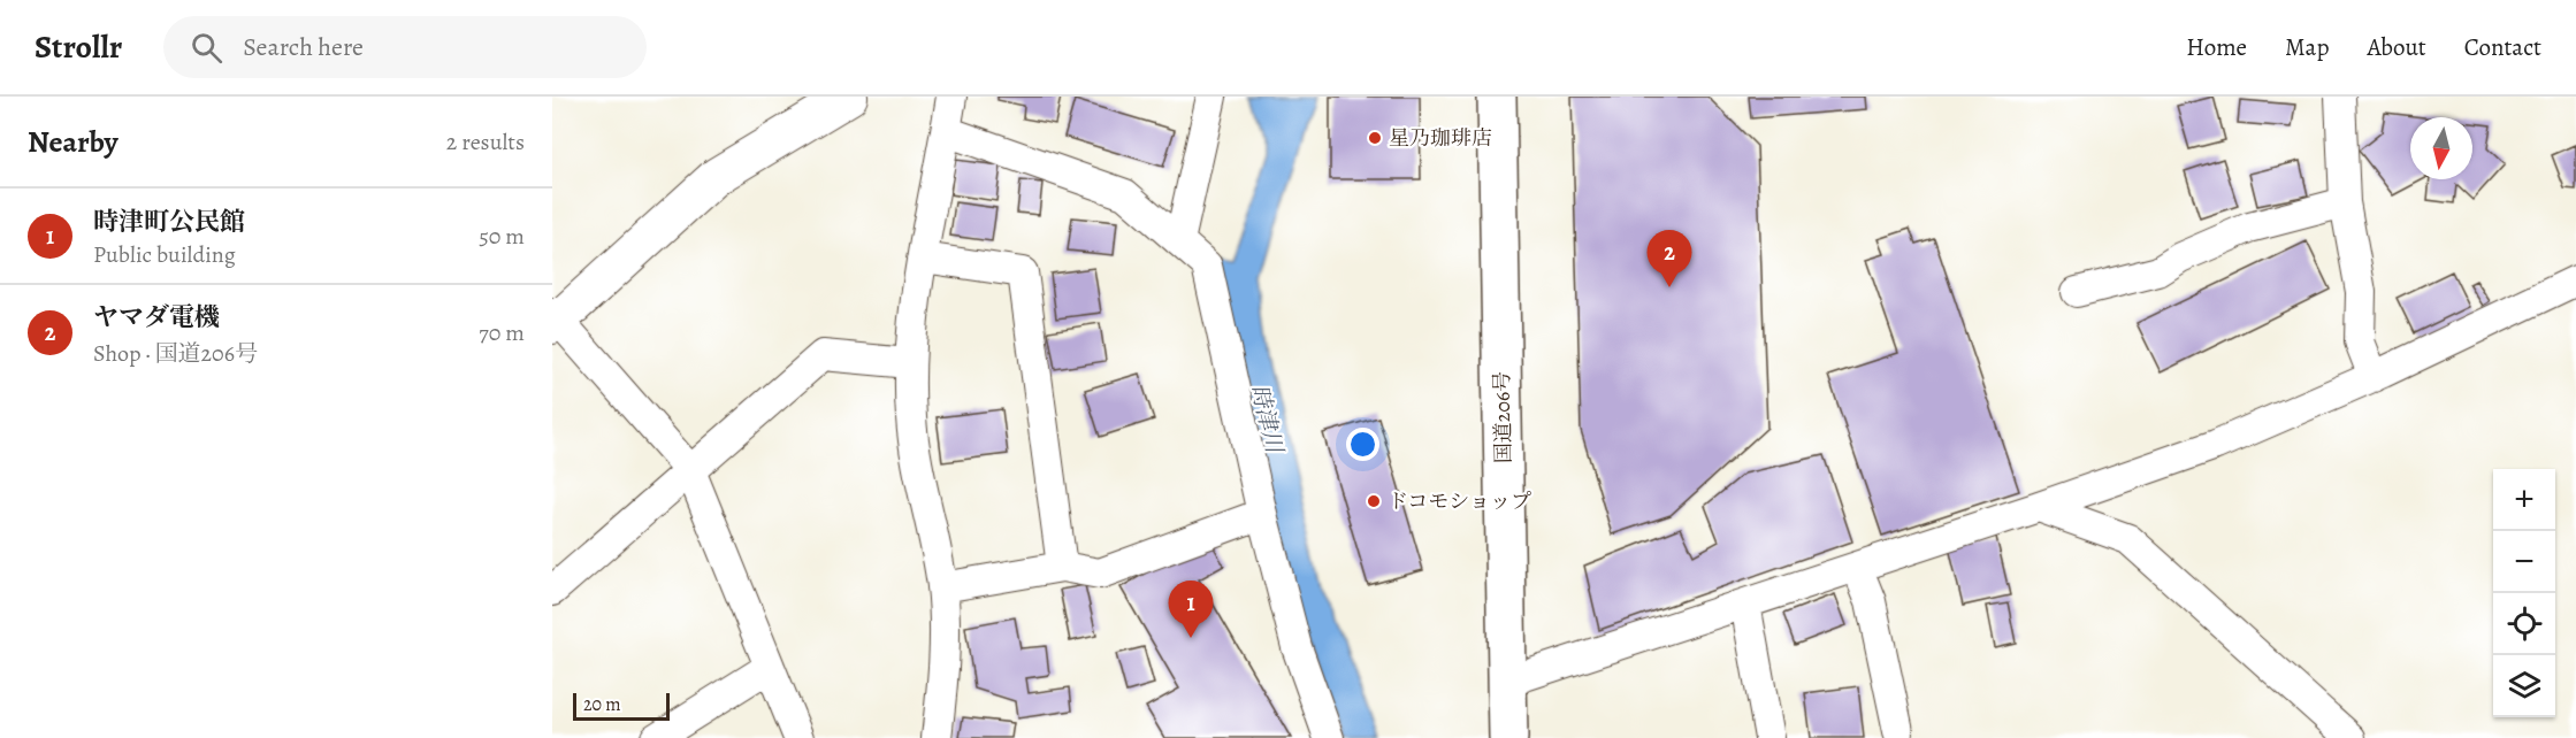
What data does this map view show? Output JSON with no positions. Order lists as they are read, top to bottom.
{
  "streets": {
    "highway": ["国道206号"]
  },
  "water": ["時津川"],
  "places": ["星乃珈琲店", "ドコモショップ"],
  "scale_bar": "20 m",
  "north": "bottom",
  "page": {
    "header": "Strollr",
    "search": "Search here",
    "nav": [
      "Home",
      "Map",
      "About",
      "Contact"
    ],
    "heading": ["Nearby", "2 results"],
    "list": [
      {
        "mark": "1",
        "name": "時津町公民館",
        "note": "Public building",
        "value": "50 m"
      },
      {
        "mark": "2",
        "name": "ヤマダ電機",
        "note": "Shop · 国道206号",
        "value": "70 m"
      }
    ],
    "pins": ["2", "1"],
    "map_buttons": ["+", "−"],
    "scale": "20 m"
  }
}
